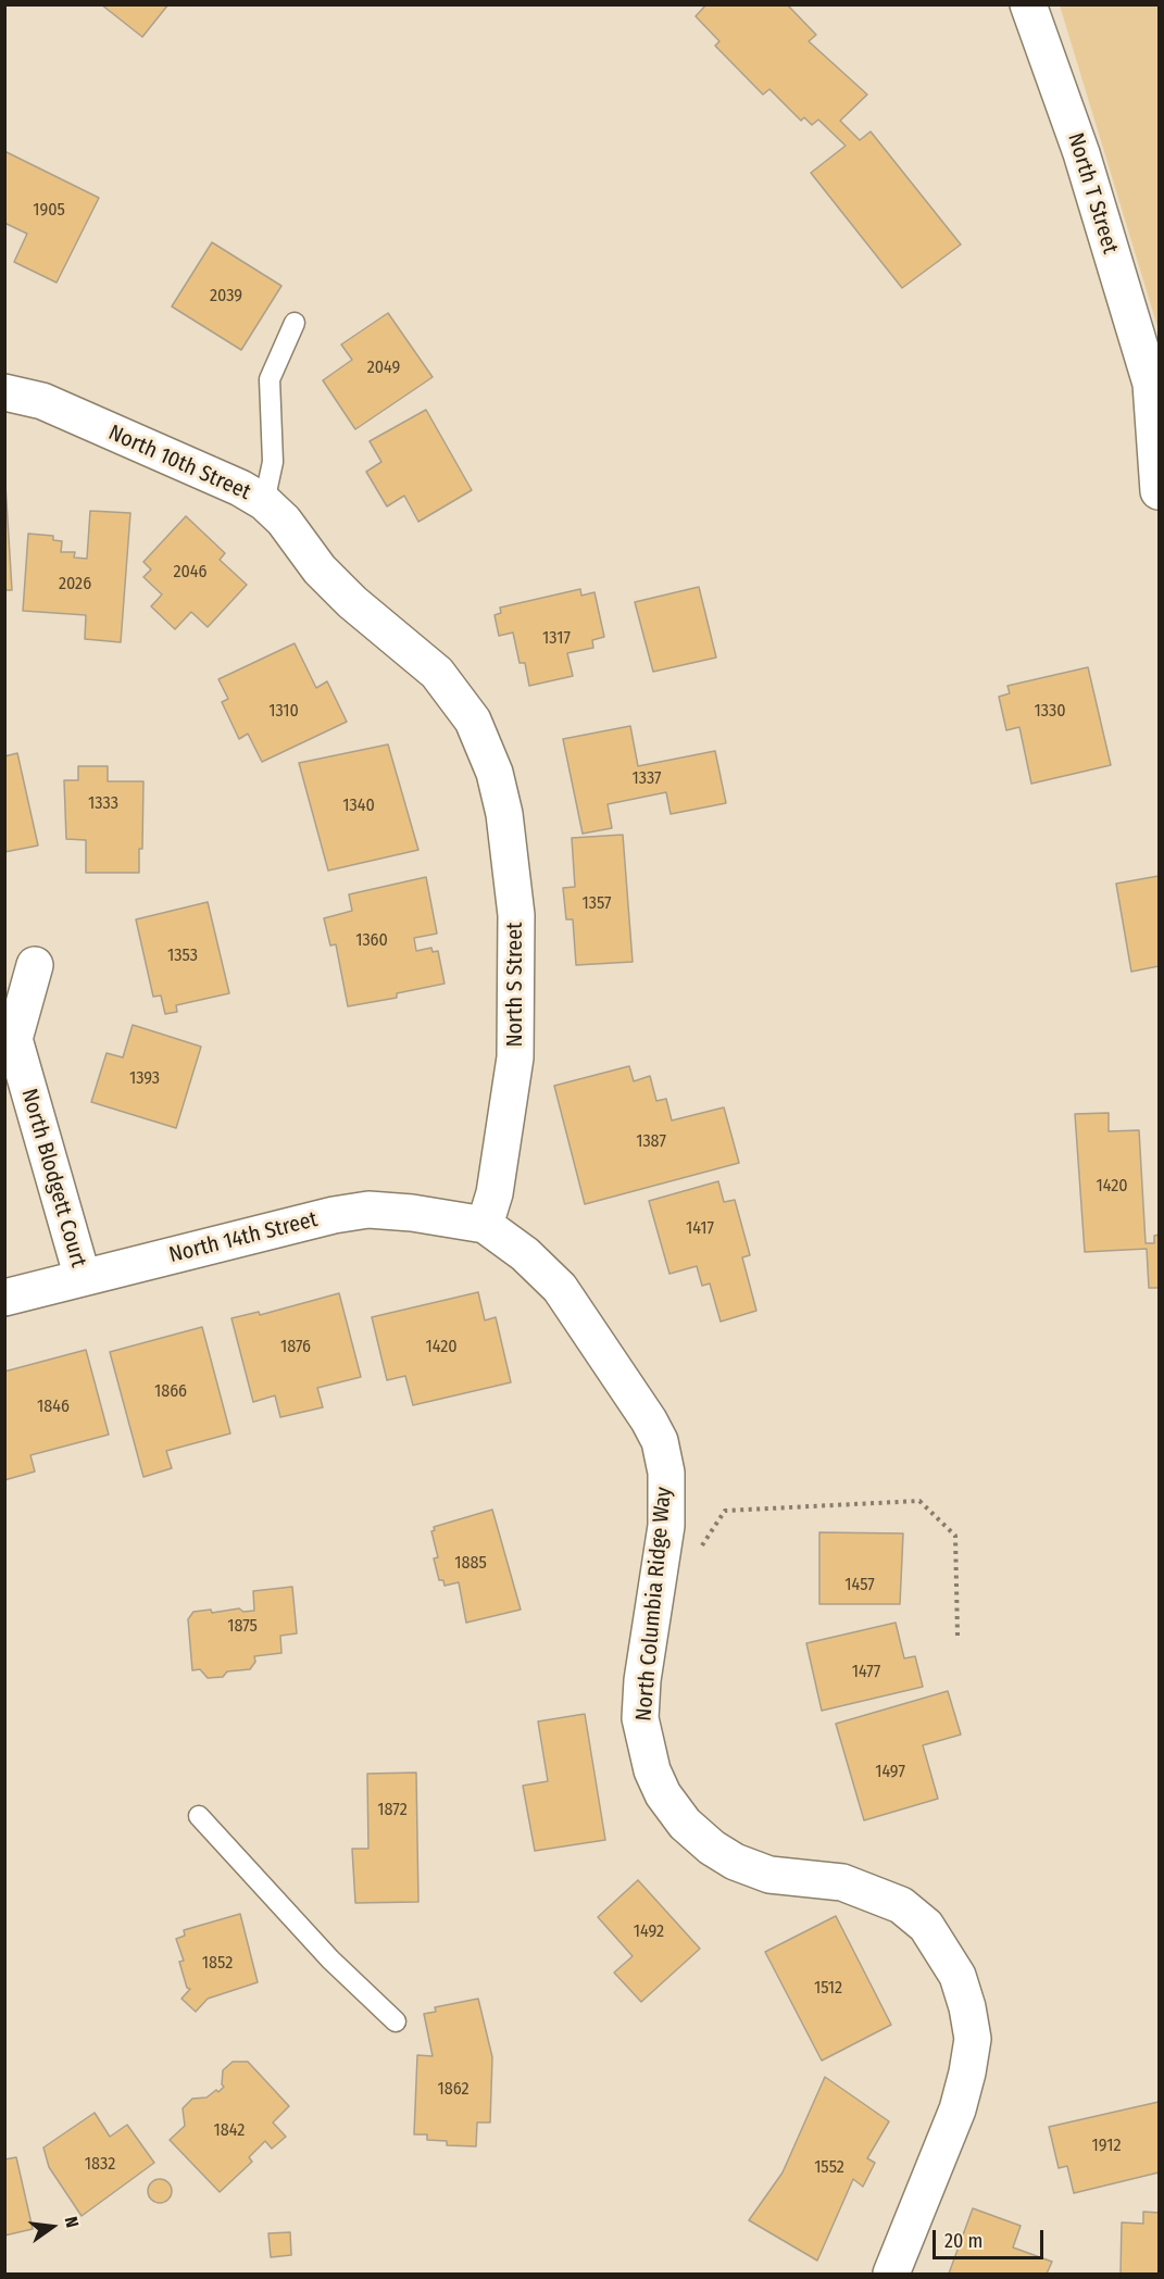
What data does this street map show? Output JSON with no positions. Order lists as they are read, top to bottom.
{
  "streets": {
    "street": [
      "North T Street",
      "North 10th Street",
      "North S Street",
      "North Blodgett Court",
      "North 14th Street",
      "North Columbia Ridge Way"
    ]
  },
  "crossings": [
    ["North 10th Street", "North S Street"],
    ["North S Street", "North 14th Street"],
    ["North S Street", "North Columbia Ridge Way"],
    ["North Blodgett Court", "North 14th Street"],
    ["North 14th Street", "North Columbia Ridge Way"]
  ],
  "house_numbers": [
    "1905",
    "2039",
    "2049",
    "2046",
    "2026",
    "1317",
    "1310",
    "1330",
    "1337",
    "1333",
    "1340",
    "1357",
    "1360",
    "1353",
    "1393",
    "1387",
    "1420",
    "1417",
    "1876",
    "1420",
    "1866",
    "1846",
    "1885",
    "1457",
    "1875",
    "1477",
    "1497",
    "1872",
    "1492",
    "1852",
    "1512",
    "1862",
    "1842",
    "1912",
    "1832",
    "1552"
  ],
  "scale_bar": "20 m",
  "north": "right"
}
